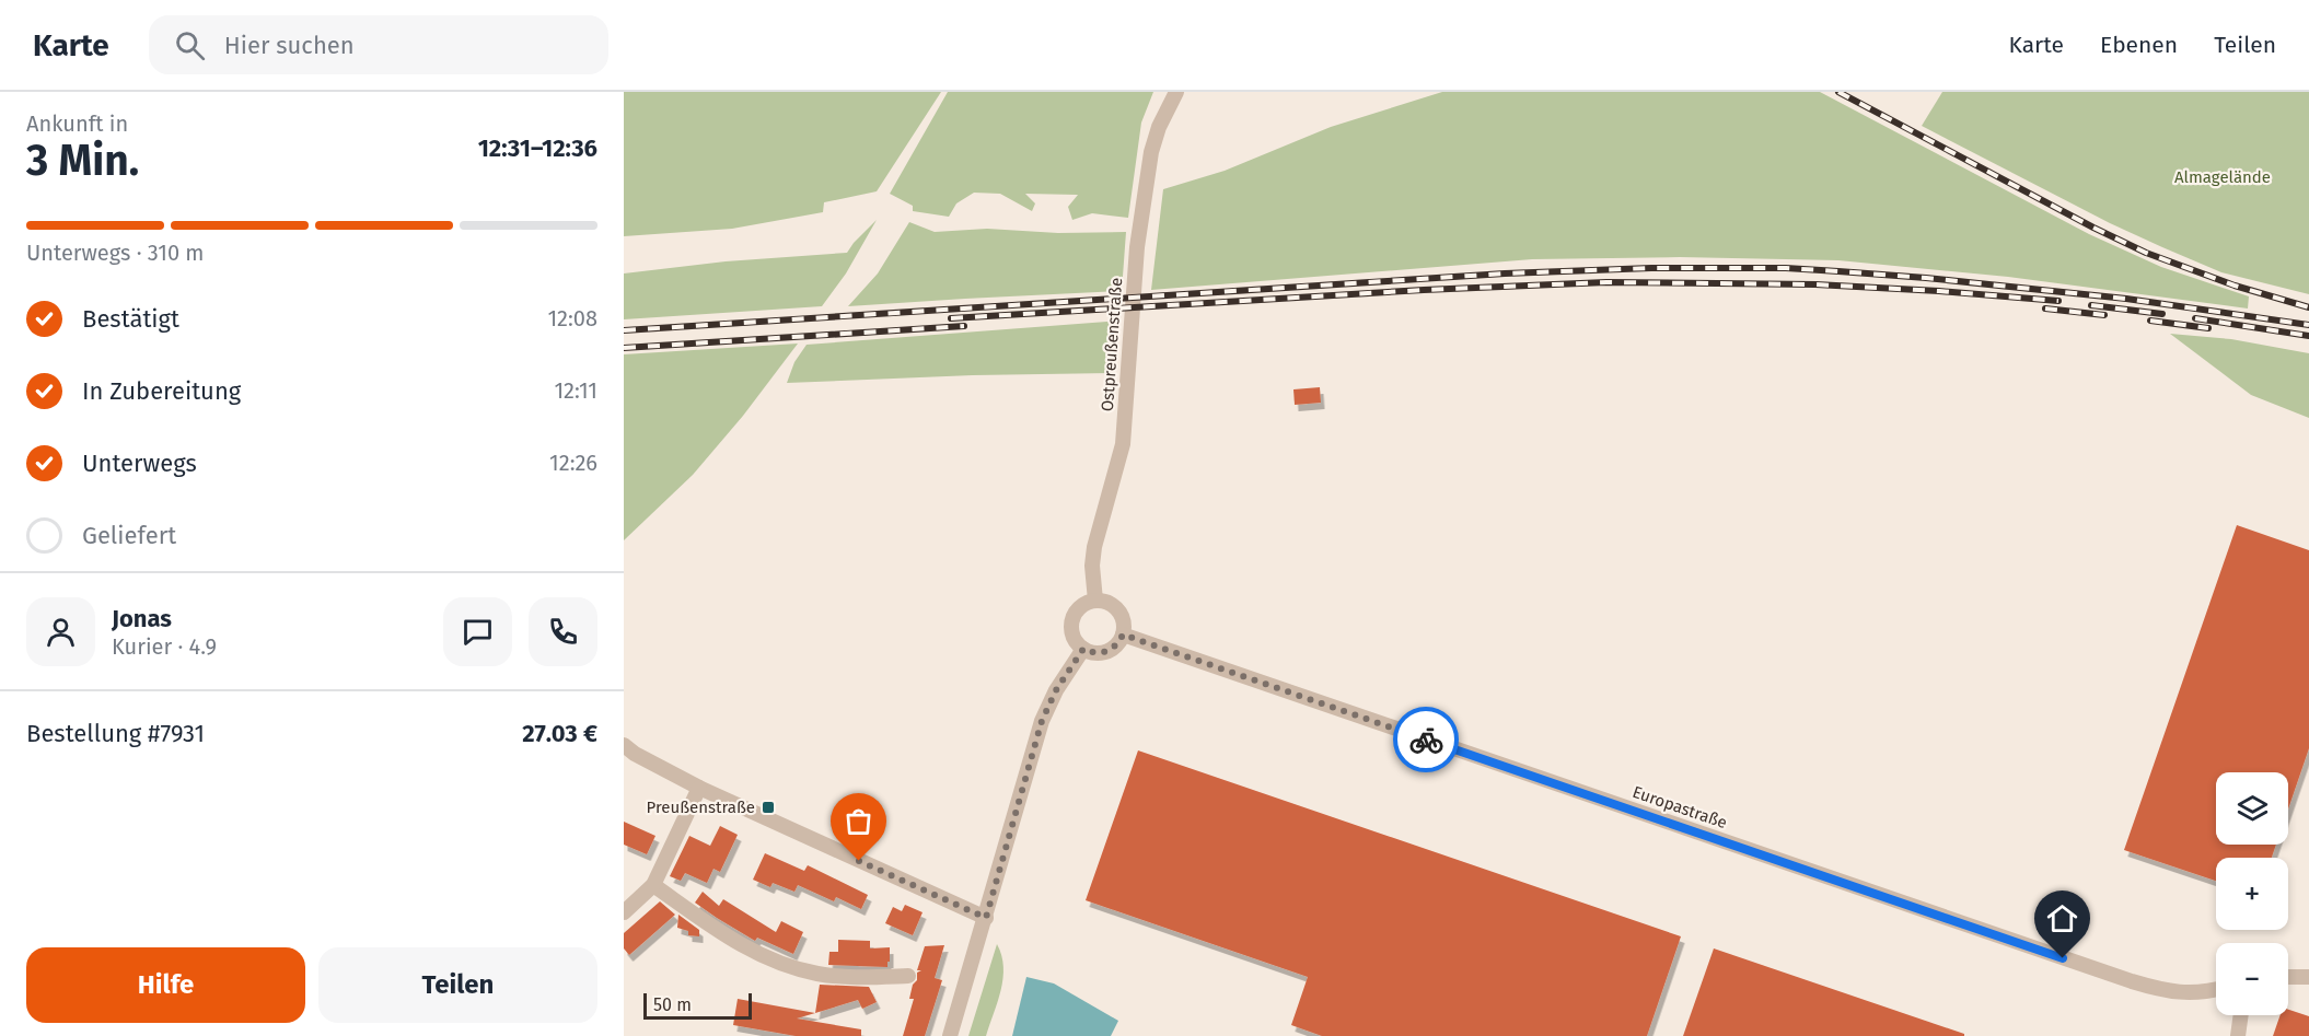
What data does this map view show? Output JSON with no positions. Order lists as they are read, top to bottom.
{
  "streets": {
    "street": ["Ostpreußenstraße", "Europastraße"]
  },
  "crossings": [
    ["Ostpreußenstraße", "Europastraße"]
  ],
  "parks": ["Almagelände"],
  "places": {
    "transit": ["Preußenstraße"]
  },
  "scale_bar": "50 m",
  "page": {
    "header": "Karte",
    "search": "Hier suchen",
    "nav": ["Karte", "Ebenen", "Teilen"],
    "heading": ["3 Min.", "Ankunft in", "12:31–12:36"],
    "panel": [
      "Jonas",
      "Kurier · 4.9",
      "Bestellung #7931",
      "27.03 €"
    ],
    "bar": "Unterwegs · 310 m",
    "list": [
      ["Bestätigt", "12:08"],
      ["In Zubereitung", "12:11"],
      ["Unterwegs", "12:26"],
      "Geliefert"
    ],
    "map_buttons": ["+", "−"],
    "buttons": ["Hilfe", "Teilen"],
    "scale": "50 m"
  }
}
